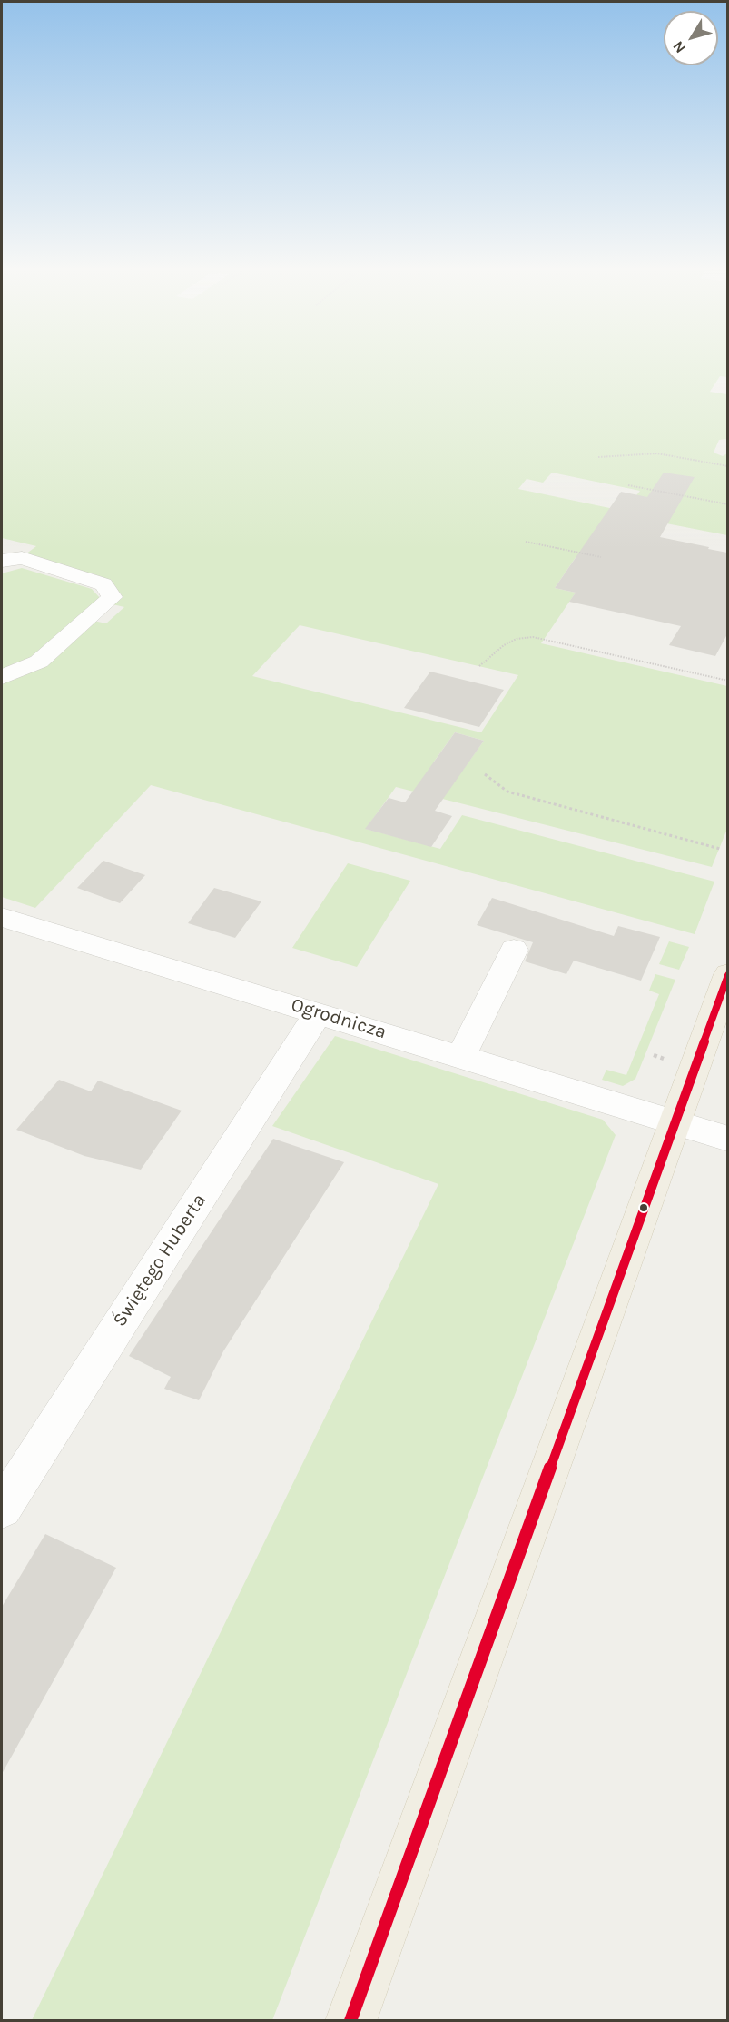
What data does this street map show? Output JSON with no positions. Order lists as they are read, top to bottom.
{
  "streets": {
    "street": ["Ogrodnicza", "Świętego Huberta"]
  },
  "crossings": [
    ["Ogrodnicza", "Świętego Huberta"]
  ],
  "north": "bottom left"
}
